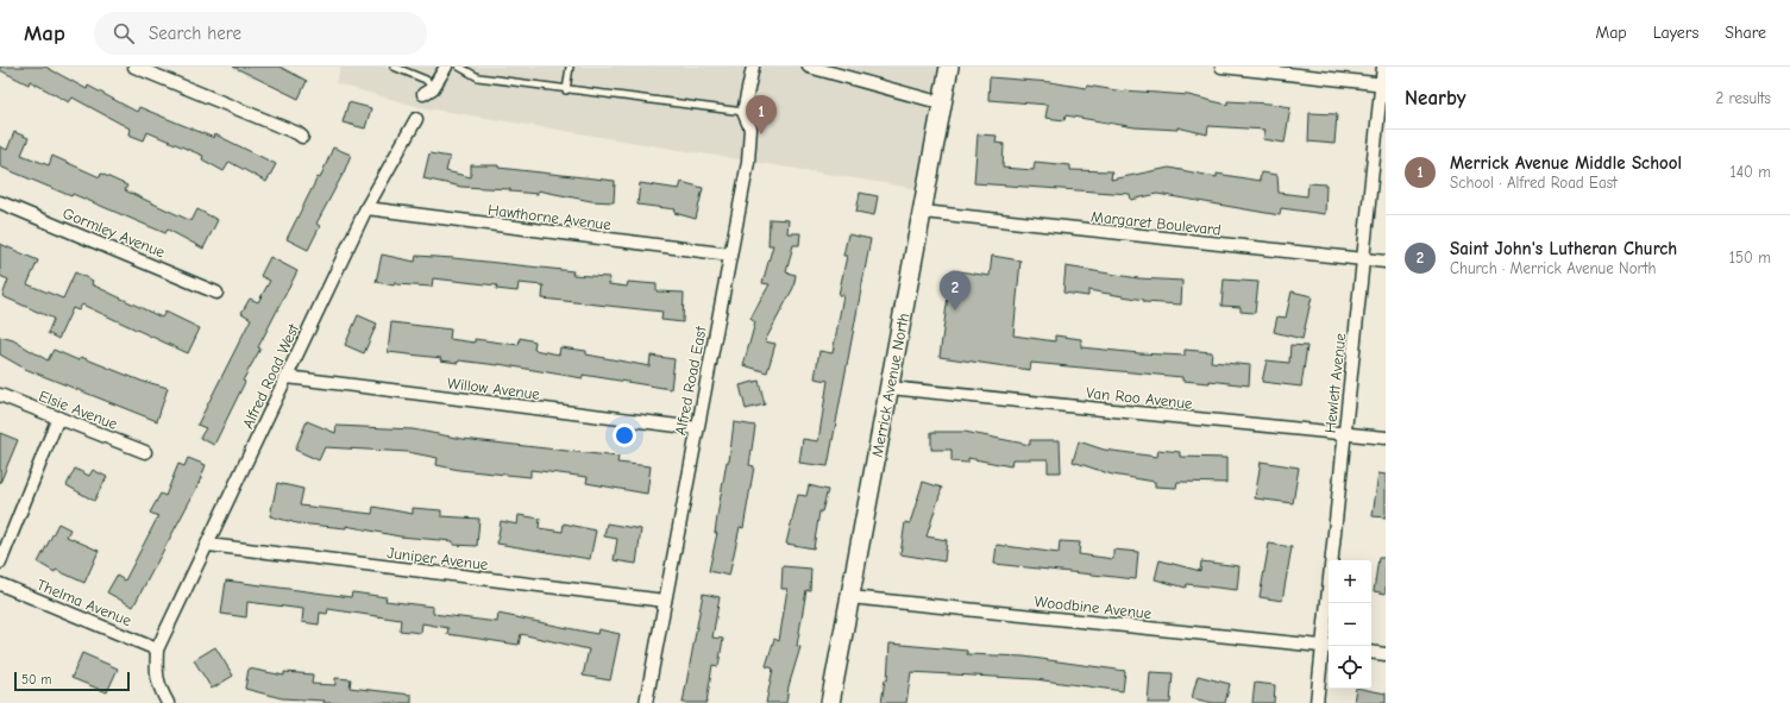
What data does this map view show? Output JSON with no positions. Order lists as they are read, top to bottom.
{
  "streets": {
    "main road": ["Merrick Avenue North"],
    "street": [
      "Hawthorne Avenue",
      "Margaret Boulevard",
      "Gormley Avenue",
      "Alfred Road West",
      "Alfred Road East",
      "Hewlett Avenue",
      "Willow Avenue",
      "Van Roo Avenue",
      "Elsie Avenue",
      "Juniper Avenue",
      "Thelma Avenue",
      "Woodbine Avenue"
    ]
  },
  "crossings": [
    ["Hawthorne Avenue", "Alfred Road West"],
    ["Hawthorne Avenue", "Alfred Road East"],
    ["Margaret Boulevard", "Hewlett Avenue"],
    ["Margaret Boulevard", "Merrick Avenue North"],
    ["Alfred Road West", "Willow Avenue"],
    ["Alfred Road West", "Juniper Avenue"],
    ["Alfred Road West", "Thelma Avenue"],
    ["Alfred Road East", "Willow Avenue"],
    ["Alfred Road East", "Juniper Avenue"],
    ["Hewlett Avenue", "Van Roo Avenue"],
    ["Hewlett Avenue", "Woodbine Avenue"],
    ["Merrick Avenue North", "Van Roo Avenue"],
    ["Merrick Avenue North", "Woodbine Avenue"]
  ],
  "scale_bar": "50 m",
  "page": {
    "header": "Map",
    "search": "Search here",
    "nav": ["Map", "Layers", "Share"],
    "heading": ["Nearby", "2 results"],
    "pins": ["1", "2"],
    "list": [
      {
        "mark": "1",
        "name": "Merrick Avenue Middle School",
        "note": "School · Alfred Road East",
        "value": "140 m"
      },
      {
        "mark": "2",
        "name": "Saint John's Lutheran Church",
        "note": "Church · Merrick Avenue North",
        "value": "150 m"
      }
    ],
    "map_buttons": ["+", "−"],
    "scale": "50 m"
  }
}
